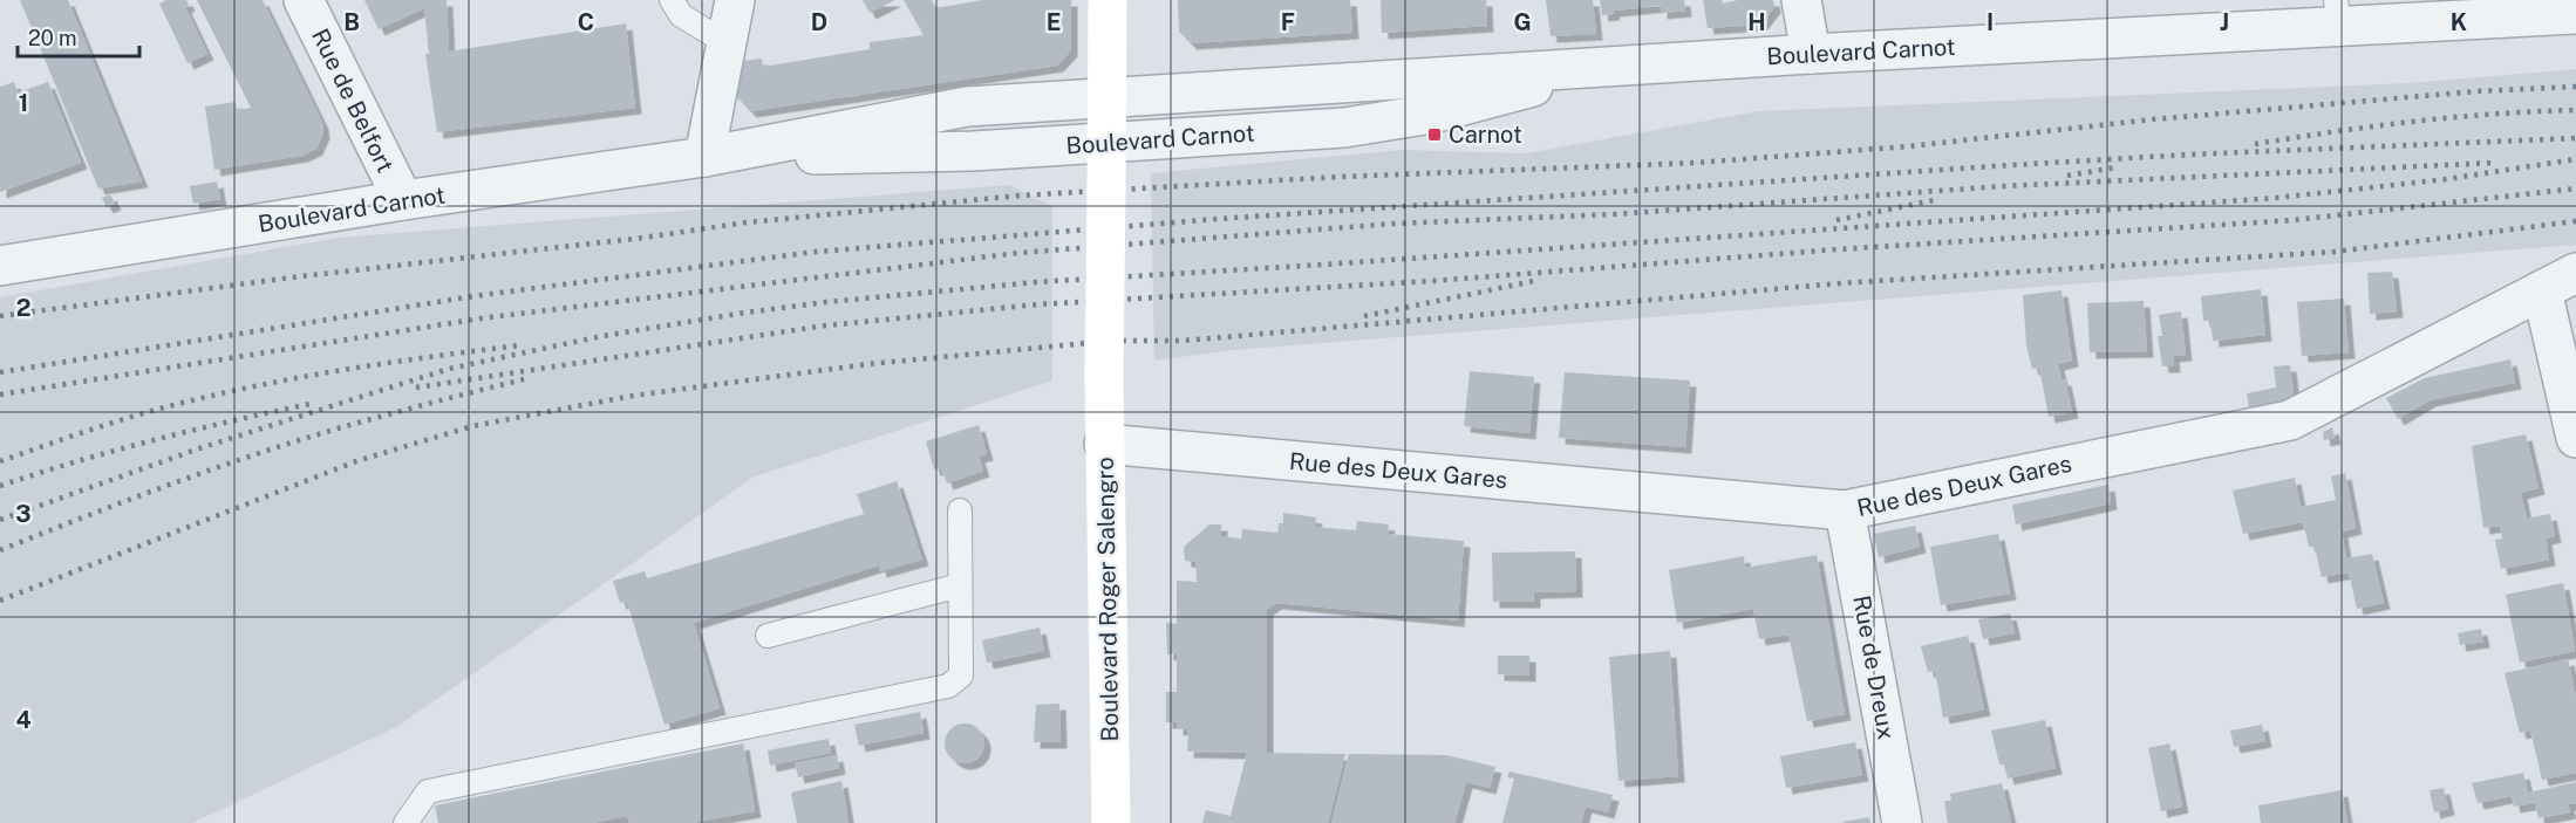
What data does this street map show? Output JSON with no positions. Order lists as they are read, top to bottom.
{
  "streets": {
    "main road": ["Boulevard Roger Salengro"],
    "street": [
      "Boulevard Carnot",
      "Rue de Belfort",
      "Rue des Deux Gares",
      "Rue de Dreux"
    ]
  },
  "crossings": [
    ["Boulevard Carnot", "Rue de Belfort"],
    ["Boulevard Carnot", "Boulevard Roger Salengro"],
    ["Rue des Deux Gares", "Boulevard Roger Salengro"],
    ["Rue des Deux Gares", "Rue de Dreux"]
  ],
  "places": {
    "transit": ["Carnot"]
  },
  "scale_bar": "20 m",
  "grid": {
    "columns": [
      "B",
      "C",
      "D",
      "E",
      "F",
      "G",
      "H",
      "I",
      "J",
      "K"
    ],
    "rows": [
      "1",
      "2",
      "3",
      "4"
    ]
  }
}
